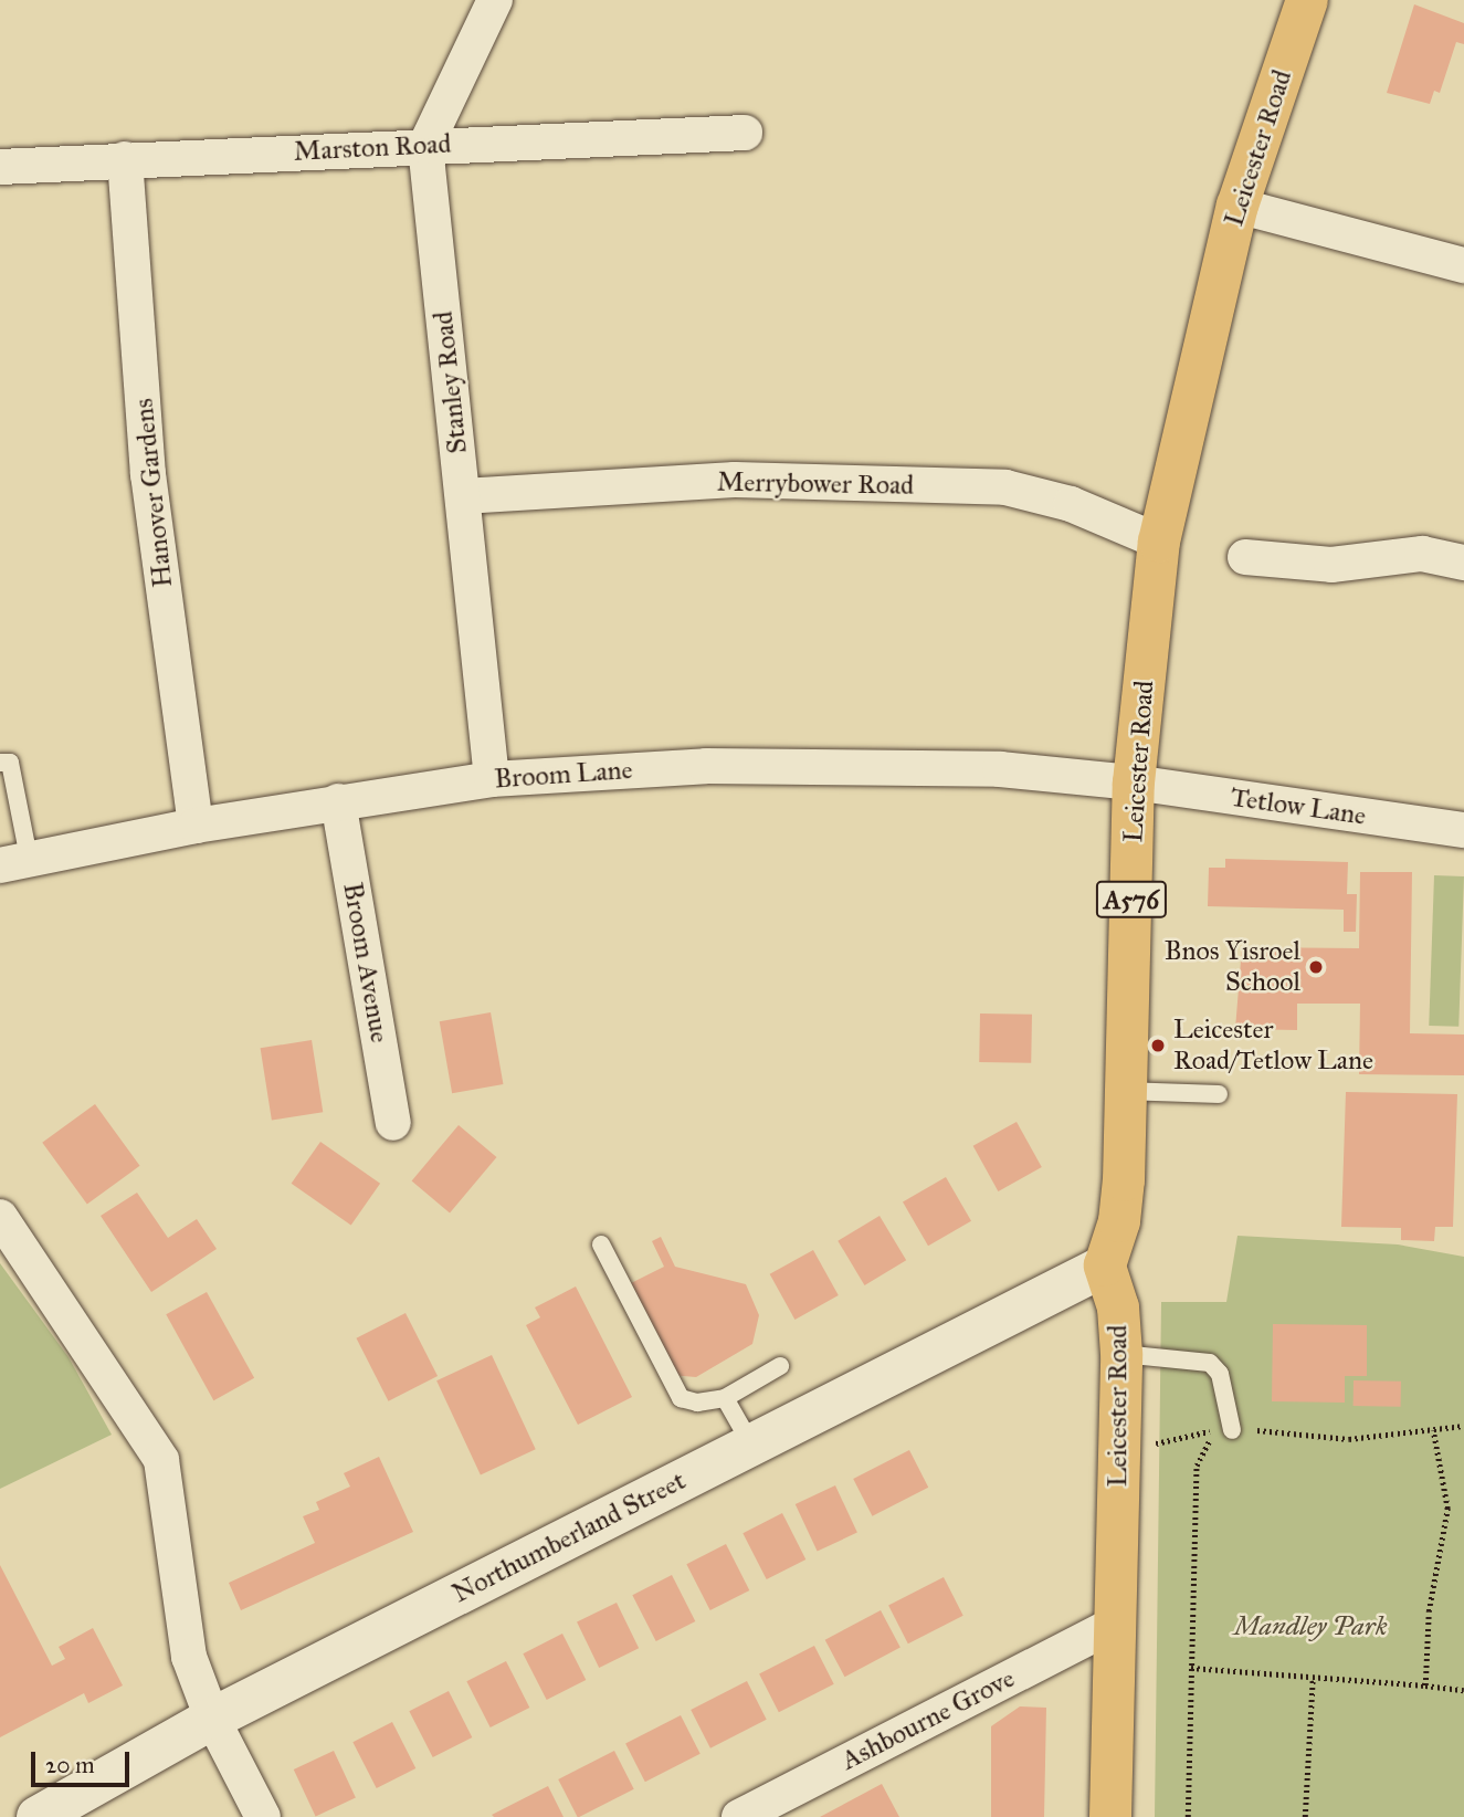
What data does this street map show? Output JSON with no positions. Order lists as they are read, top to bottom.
{
  "streets": {
    "main road": ["Leicester Road", "A576"],
    "street": [
      "Marston Road",
      "Stanley Road",
      "Merrybower Road",
      "Hanover Gardens",
      "Broom Lane",
      "Tetlow Lane",
      "Broom Avenue",
      "Northumberland Street",
      "Ashbourne Grove"
    ]
  },
  "crossings": [
    ["Marston Road", "Stanley Road"],
    ["Marston Road", "Hanover Gardens"],
    ["Leicester Road", "Merrybower Road"],
    ["Leicester Road", "Broom Lane"],
    ["Leicester Road", "Tetlow Lane"],
    ["Leicester Road", "Northumberland Street"],
    ["Leicester Road", "Ashbourne Grove"],
    ["Stanley Road", "Merrybower Road"],
    ["Stanley Road", "Broom Lane"],
    ["Hanover Gardens", "Broom Lane"],
    ["Broom Lane", "Tetlow Lane"],
    ["Broom Lane", "Broom Avenue"]
  ],
  "parks": ["Mandley Park"],
  "places": ["Bnos Yisroel School", "Leicester Road/Tetlow Lane"],
  "scale_bar": "20 m"
}
